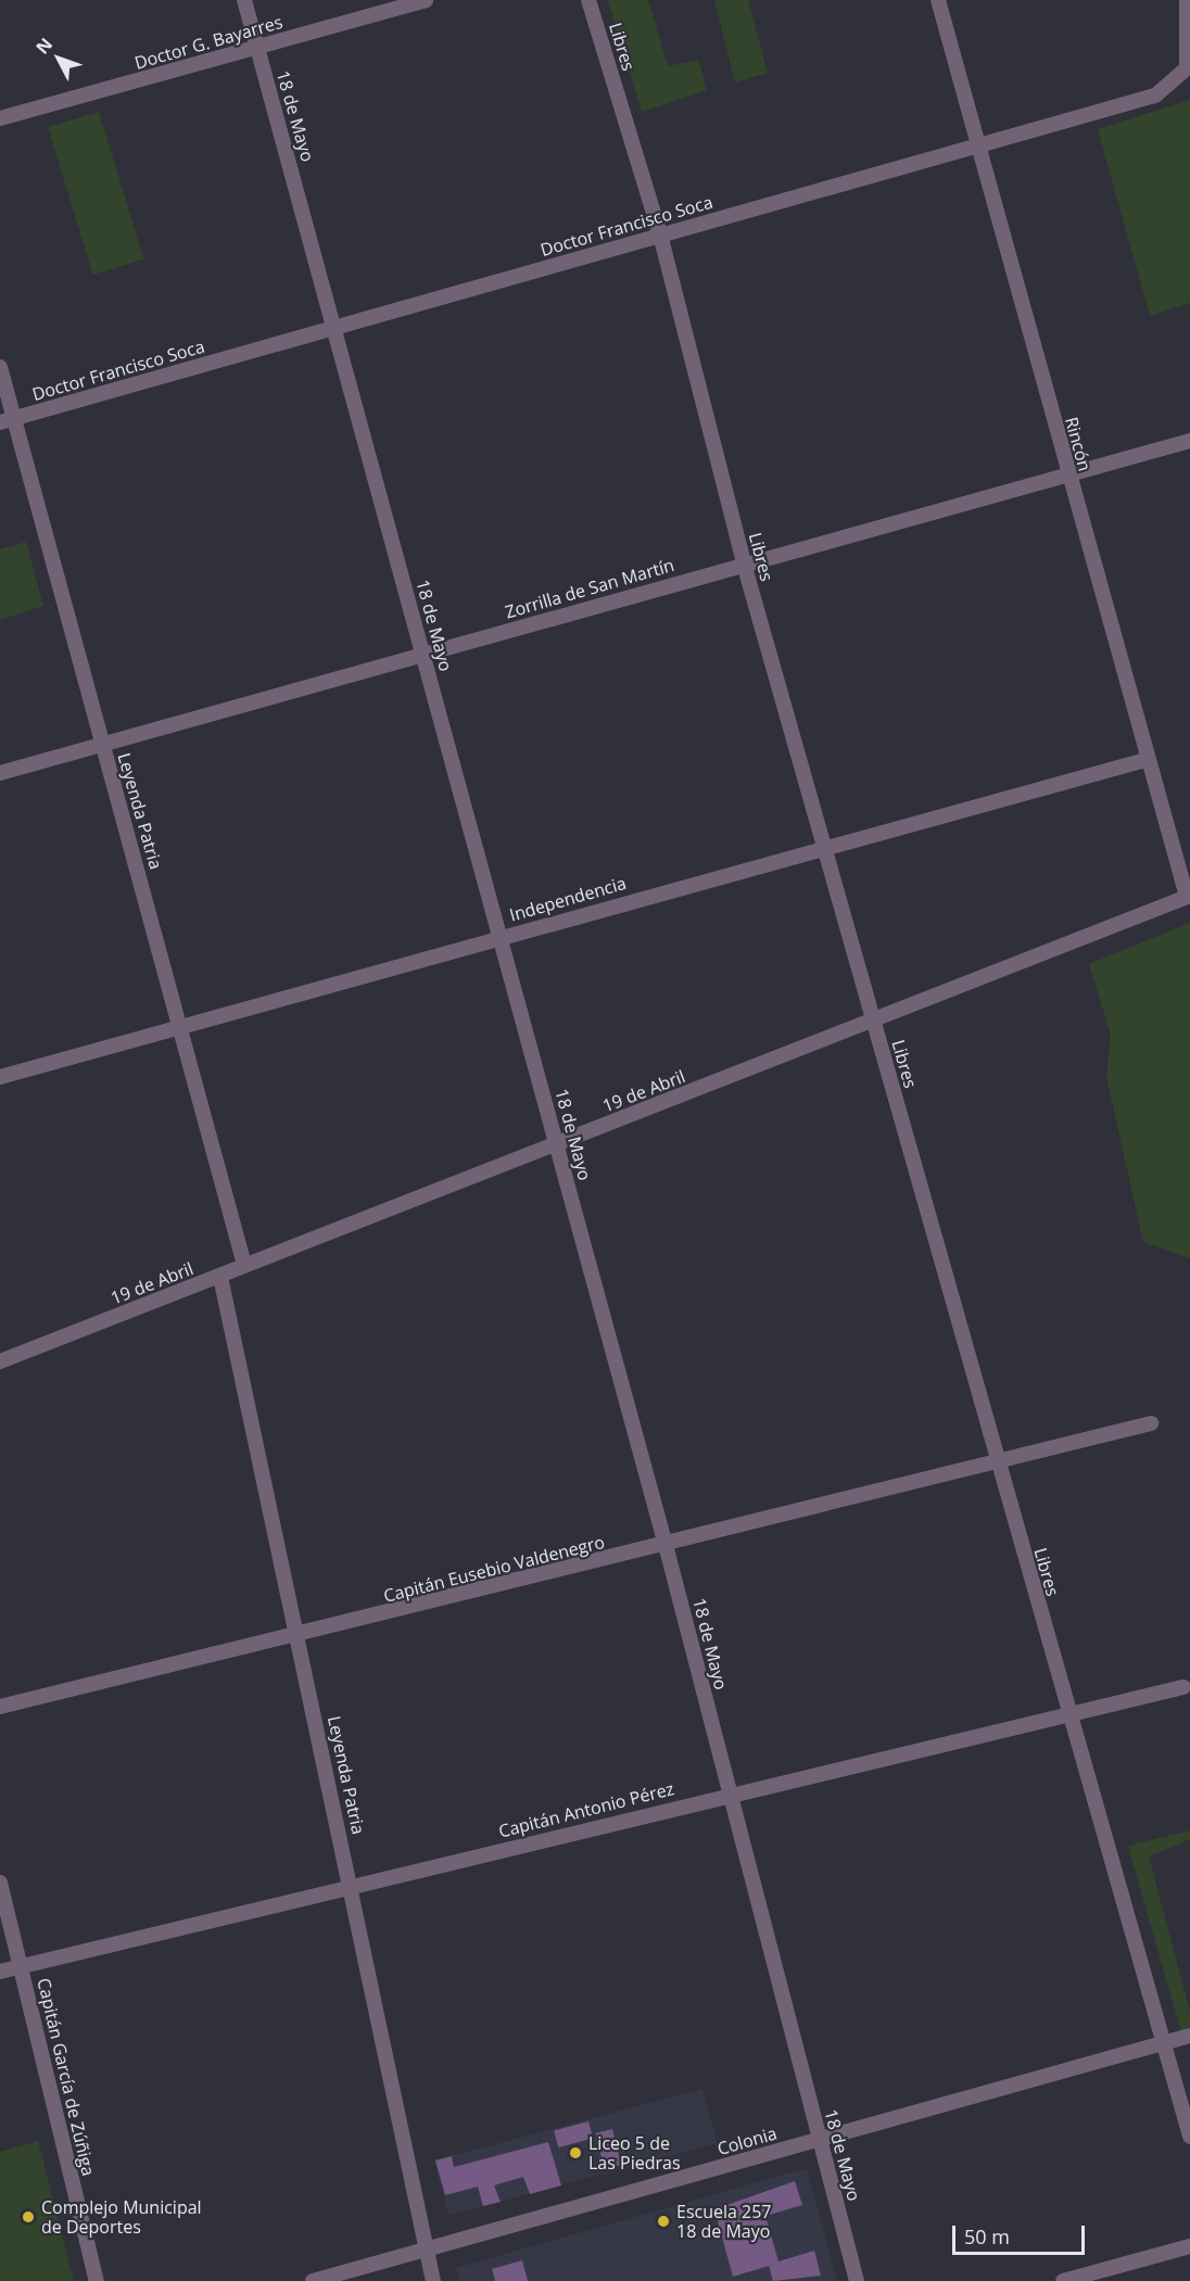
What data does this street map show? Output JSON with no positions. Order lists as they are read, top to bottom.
{
  "streets": {
    "street": [
      "Doctor G. Bayarres",
      "Libres",
      "18 de Mayo",
      "Doctor Francisco Soca",
      "Rincón",
      "Zorrilla de San Martín",
      "Leyenda Patria",
      "Independencia",
      "19 de Abril",
      "Capitán Eusebio Valdenegro",
      "Capitán Antonio Pérez",
      "Capitán García de Zúñiga",
      "Colonia"
    ]
  },
  "crossings": [
    ["Doctor G. Bayarres", "18 de Mayo"],
    ["Libres", "Doctor Francisco Soca"],
    ["Libres", "Zorrilla de San Martín"],
    ["Libres", "Independencia"],
    ["Libres", "19 de Abril"],
    ["Libres", "Capitán Eusebio Valdenegro"],
    ["Libres", "Capitán Antonio Pérez"],
    ["Libres", "Colonia"],
    ["18 de Mayo", "Doctor Francisco Soca"],
    ["18 de Mayo", "Zorrilla de San Martín"],
    ["18 de Mayo", "Independencia"],
    ["18 de Mayo", "19 de Abril"],
    ["18 de Mayo", "Capitán Eusebio Valdenegro"],
    ["18 de Mayo", "Capitán Antonio Pérez"],
    ["18 de Mayo", "Colonia"],
    ["Doctor Francisco Soca", "Rincón"],
    ["Doctor Francisco Soca", "Leyenda Patria"],
    ["Rincón", "Zorrilla de San Martín"],
    ["Rincón", "Independencia"],
    ["Rincón", "19 de Abril"],
    ["Zorrilla de San Martín", "Leyenda Patria"],
    ["Leyenda Patria", "Independencia"],
    ["Leyenda Patria", "19 de Abril"],
    ["Leyenda Patria", "Capitán Eusebio Valdenegro"],
    ["Leyenda Patria", "Capitán Antonio Pérez"],
    ["Leyenda Patria", "Colonia"],
    ["Capitán Antonio Pérez", "Capitán García de Zúñiga"]
  ],
  "places": ["Liceo 5 de Las Piedras", "Complejo Municipal de Deportes", "Escuela 257 18 de Mayo"],
  "scale_bar": "50 m",
  "north": "top left"
}
